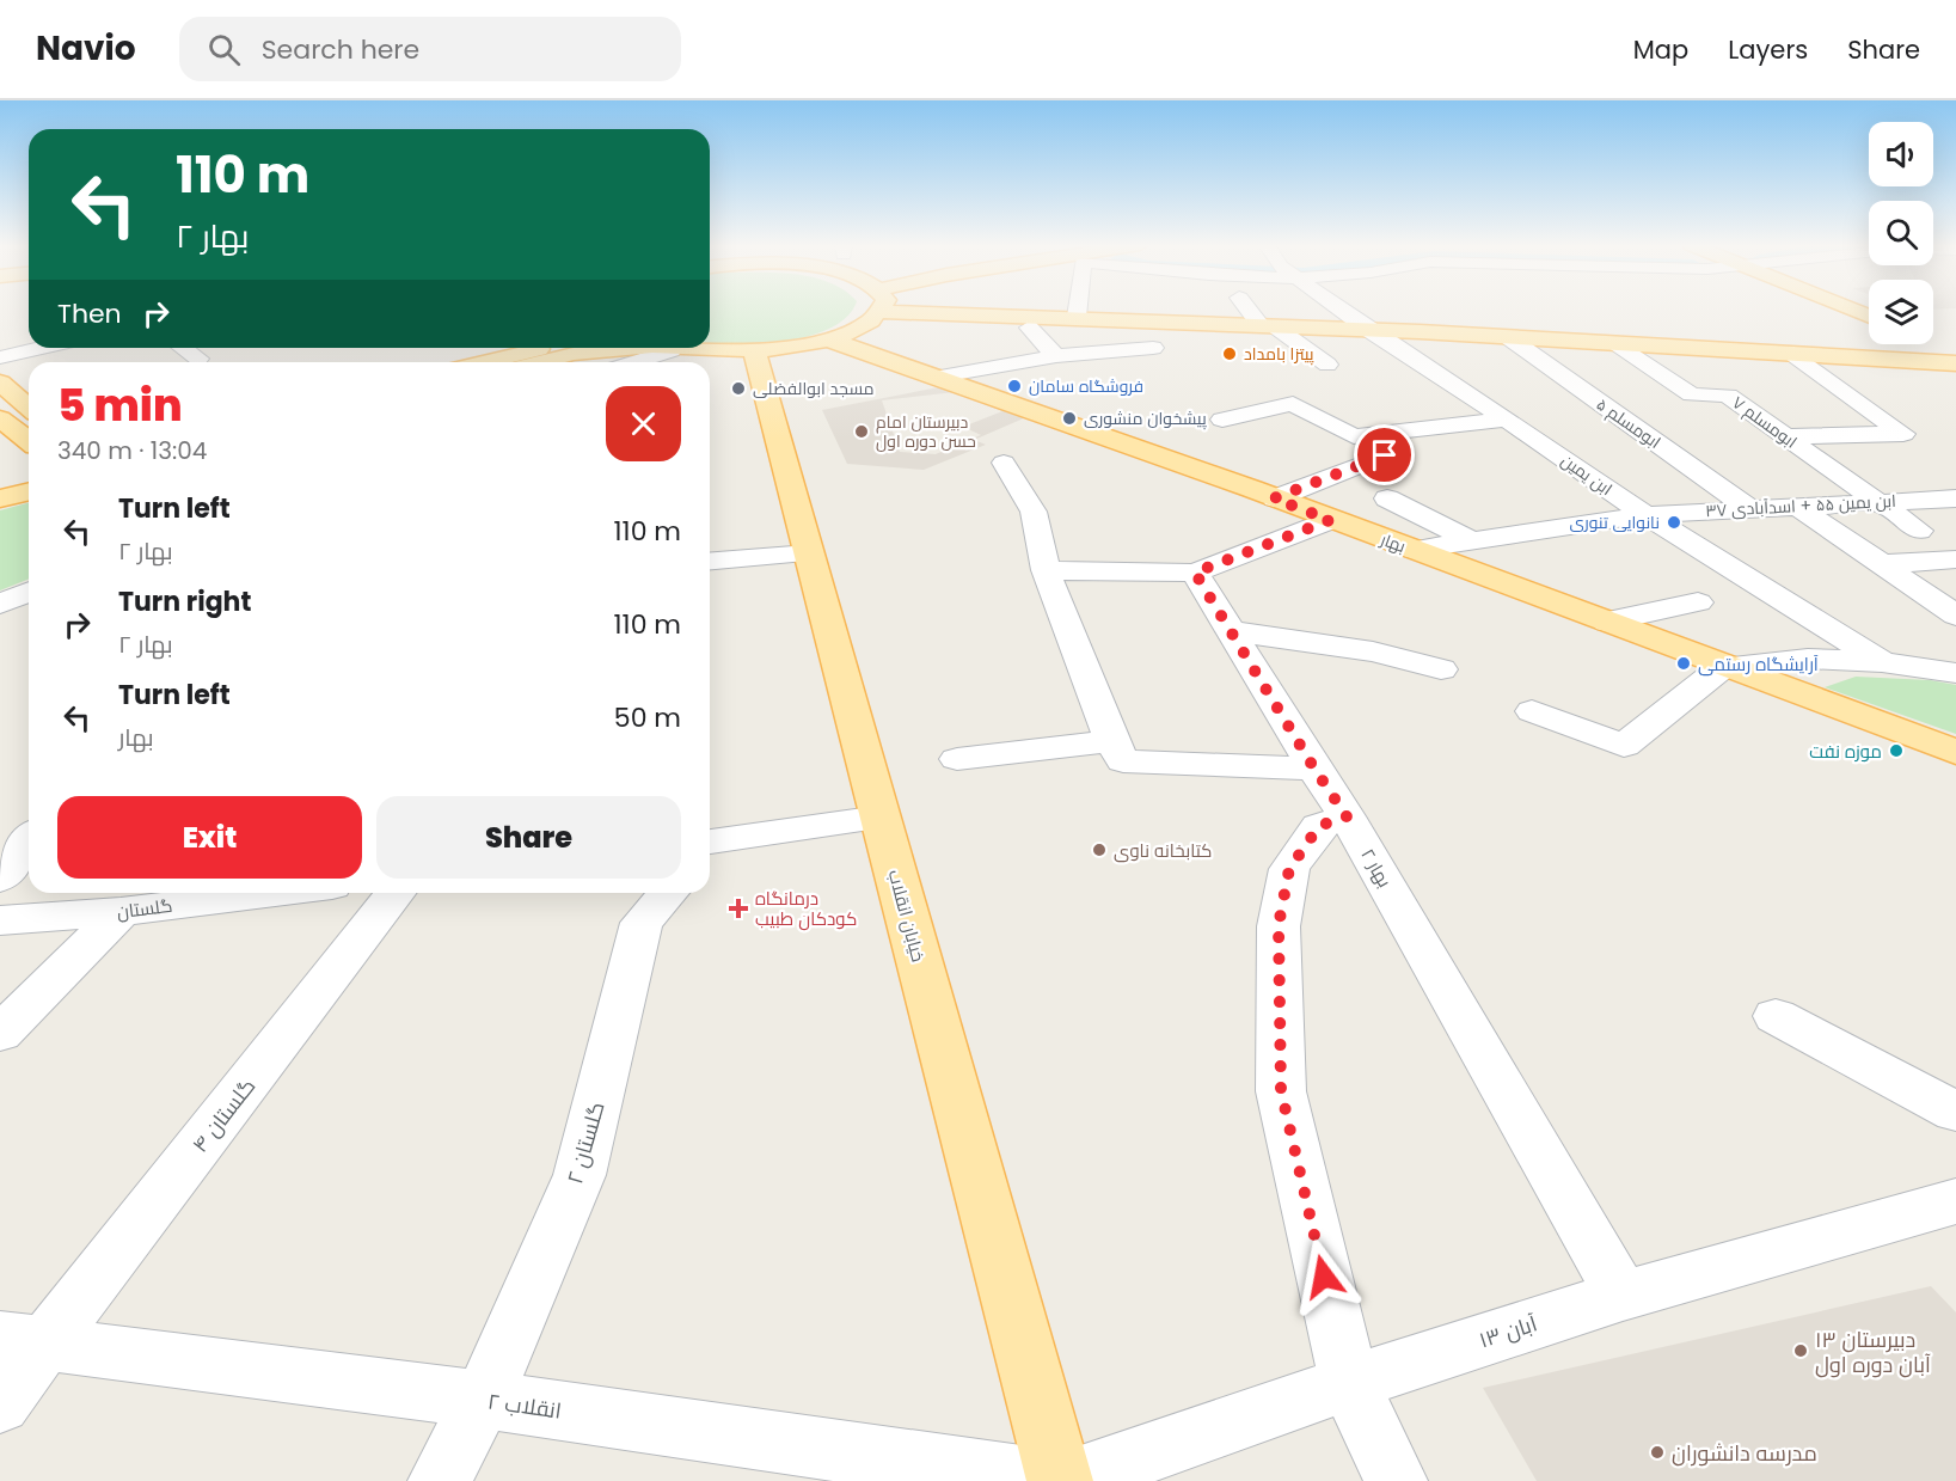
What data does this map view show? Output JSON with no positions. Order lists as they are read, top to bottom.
{
  "streets": {
    "main road": ["بهار", "خیابان انقلاب"],
    "street": [
      "ابومسلم ۷",
      "ابومسلم ۵",
      "ابن یمین",
      "ابن یمین ۵۵ + اسدآبادی ۳۷",
      "بهار ۲",
      "گلستان",
      "گلستان ۴",
      "گلستان ۲",
      "۱۳ آبان",
      "انقلاب ۲"
    ]
  },
  "crossings": [
    ["ابومسلم ۷", "ابن یمین ۵۵ + اسدآبادی ۳۷"],
    ["ابومسلم ۵", "ابن یمین ۵۵ + اسدآبادی ۳۷"],
    ["ابن یمین", "ابن یمین ۵۵ + اسدآبادی ۳۷"],
    ["ابن یمین ۵۵ + اسدآبادی ۳۷", "بهار"],
    ["بهار ۲", "۱۳ آبان"],
    ["گلستان ۴", "انقلاب ۲"],
    ["گلستان ۲", "انقلاب ۲"]
  ],
  "places": {
    "other": [
      "پیتزا بامداد",
      "فروشگاه سامان",
      "مسجد ابوالفضلی",
      "پیشخوان منشوری",
      "دبیرستان امام حسن دوره اول",
      "نانوایی تنوری",
      "آرایشگاه رستمی",
      "موزه نفت",
      "کتابخانه ناوی",
      "دبیرستان ۱۳ آبان دوره اول",
      "مدرسه دانشوران"
    ],
    "health": ["درمانگاه کودکان طبیب"]
  },
  "page": {
    "header": "Navio",
    "search": "Search here",
    "nav": ["Map", "Layers", "Share"],
    "turn": ["110 m", "بهار ۲"],
    "then": "Then",
    "heading": ["5 min", "340 m · 13:04"],
    "list": [
      {
        "name": "Turn left",
        "note": "بهار ۲",
        "value": "110 m"
      },
      {
        "name": "Turn right",
        "note": "بهار ۲",
        "value": "110 m"
      },
      {
        "name": "Turn left",
        "note": "بهار",
        "value": "50 m"
      }
    ],
    "buttons": ["Exit", "Share"]
  }
}
